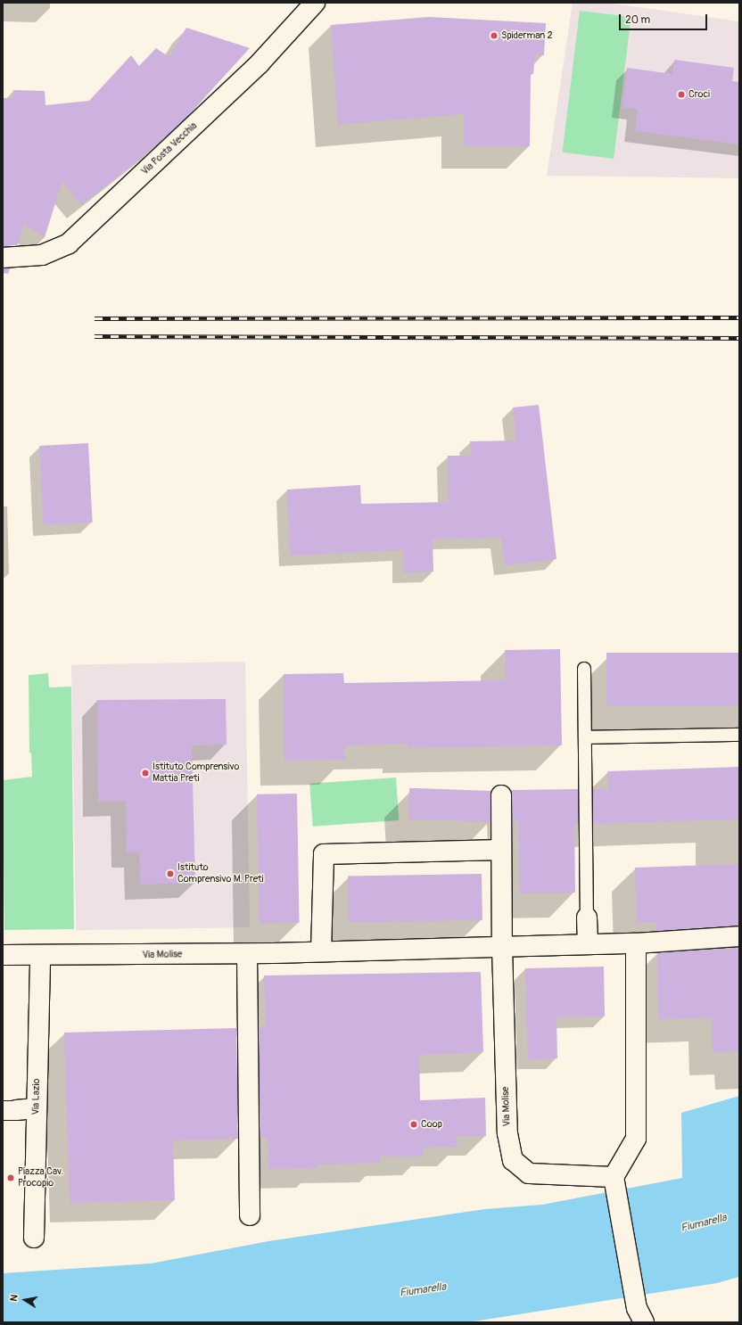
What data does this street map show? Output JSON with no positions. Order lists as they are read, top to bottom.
{
  "streets": {
    "street": ["Via Posta Vecchia", "Via Molise", "Via Lazio"]
  },
  "crossings": [
    ["Via Molise", "Via Lazio"]
  ],
  "water": ["Fiumarella"],
  "places": [
    "Spiderman 2",
    "Croci",
    "Istituto Comprensivo Mattia Preti",
    "Istituto Comprensivo M. Preti",
    "Coop",
    "Piazza Cav. Procopio"
  ],
  "scale_bar": "20 m",
  "north": "left"
}
